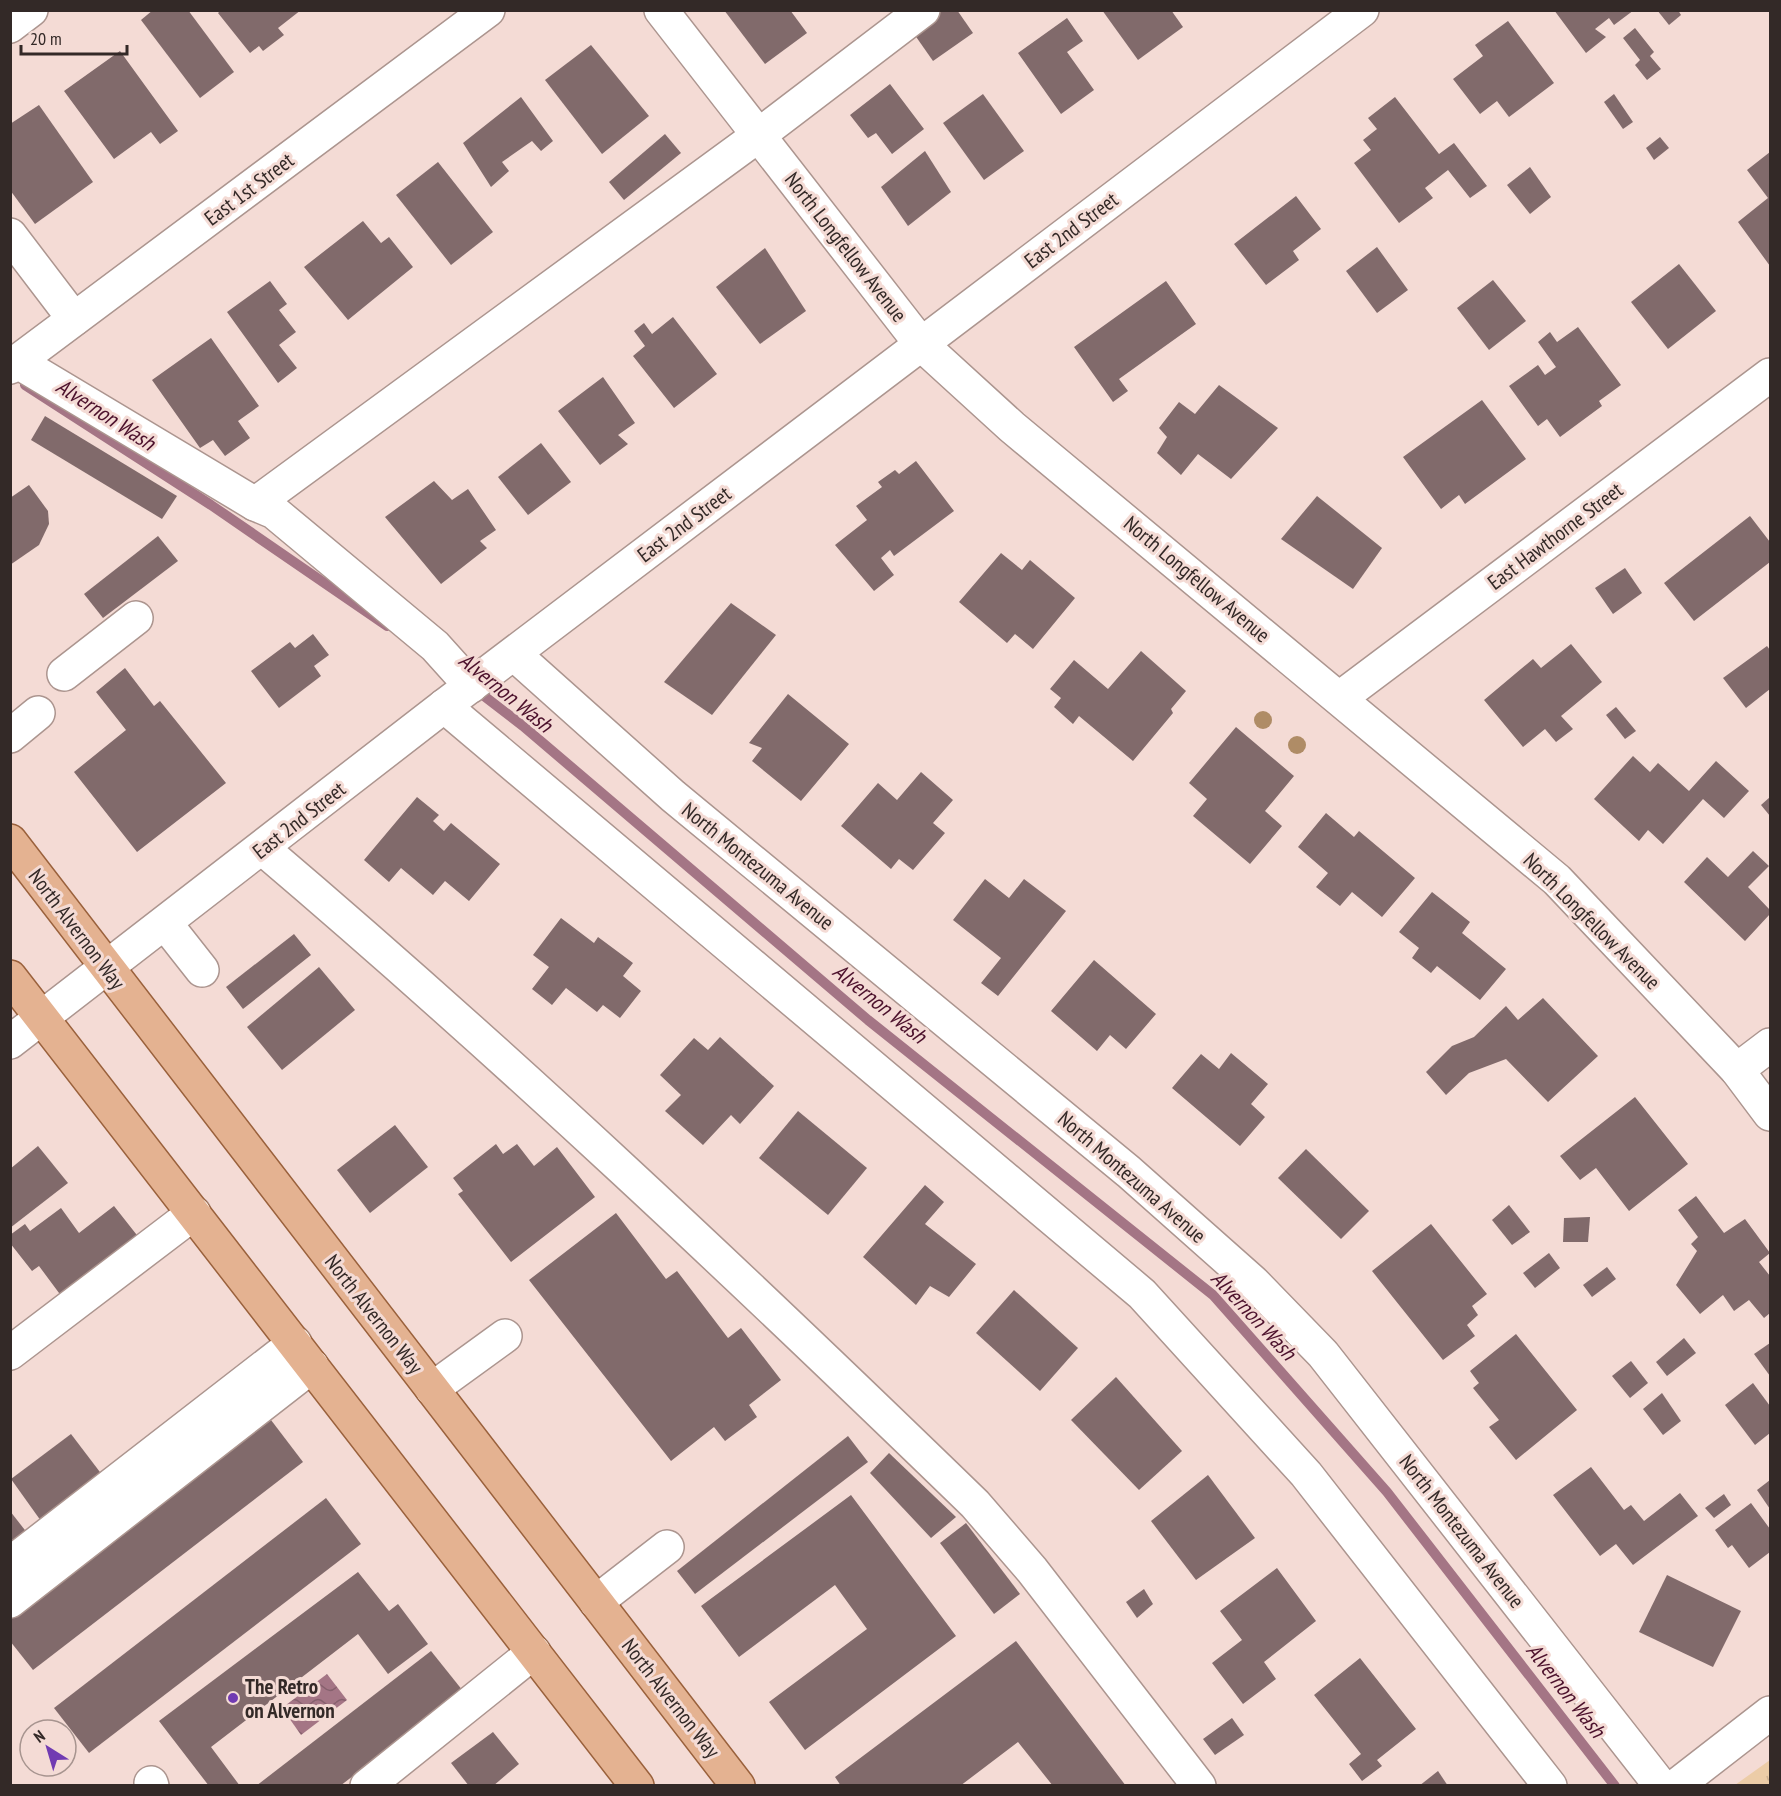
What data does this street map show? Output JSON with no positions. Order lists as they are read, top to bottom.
{
  "streets": {
    "main road": ["North Alvernon Way"],
    "street": [
      "East 1st Street",
      "East 2nd Street",
      "North Longfellow Avenue",
      "East Hawthorne Street",
      "North Montezuma Avenue"
    ]
  },
  "crossings": [
    ["East 2nd Street", "North Longfellow Avenue"],
    ["East 2nd Street", "North Montezuma Avenue"],
    ["East 2nd Street", "North Alvernon Way"],
    ["North Longfellow Avenue", "East Hawthorne Street"]
  ],
  "water": ["Alvernon Wash"],
  "places": ["The Retro on Alvernon"],
  "scale_bar": "20 m",
  "north": "top left"
}
